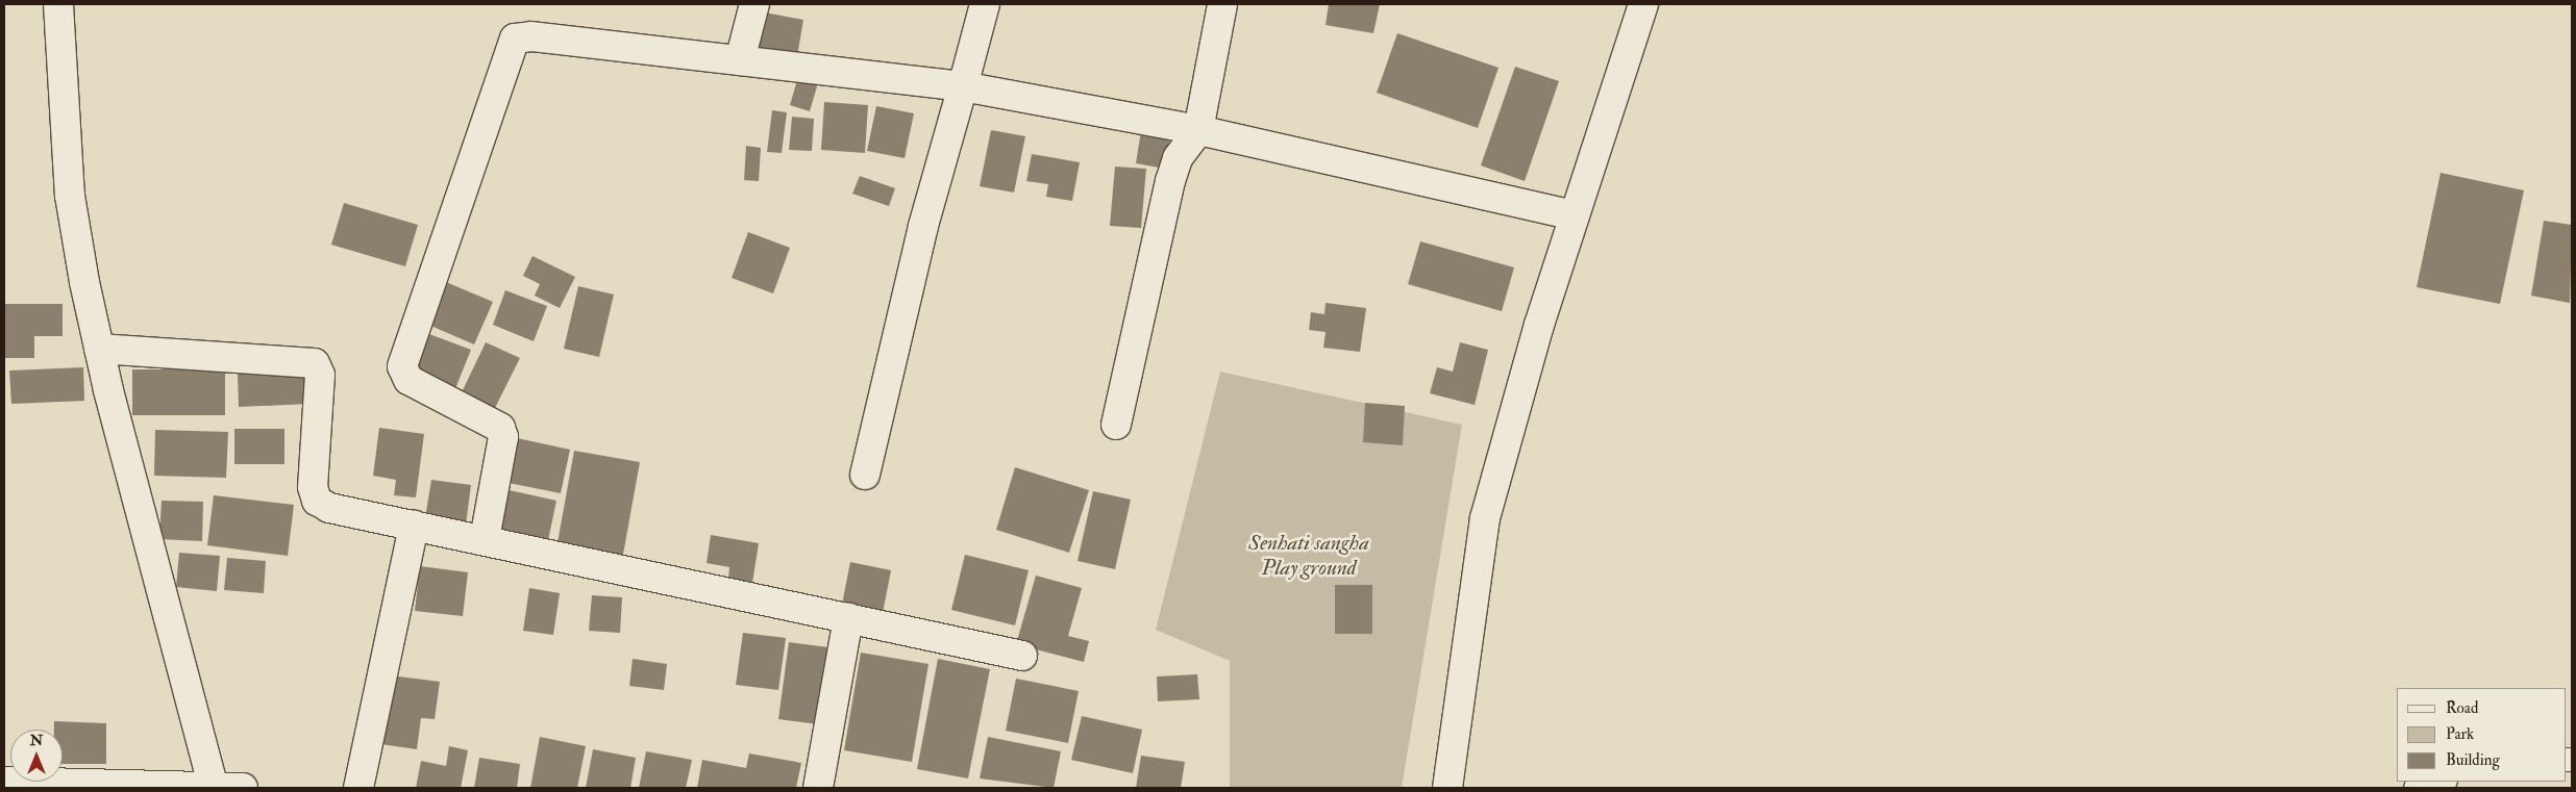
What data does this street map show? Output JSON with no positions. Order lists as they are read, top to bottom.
{
  "parks": ["Senhati sangha Play ground"],
  "legend": ["Road", "Park", "Building"],
  "north": "top"
}
